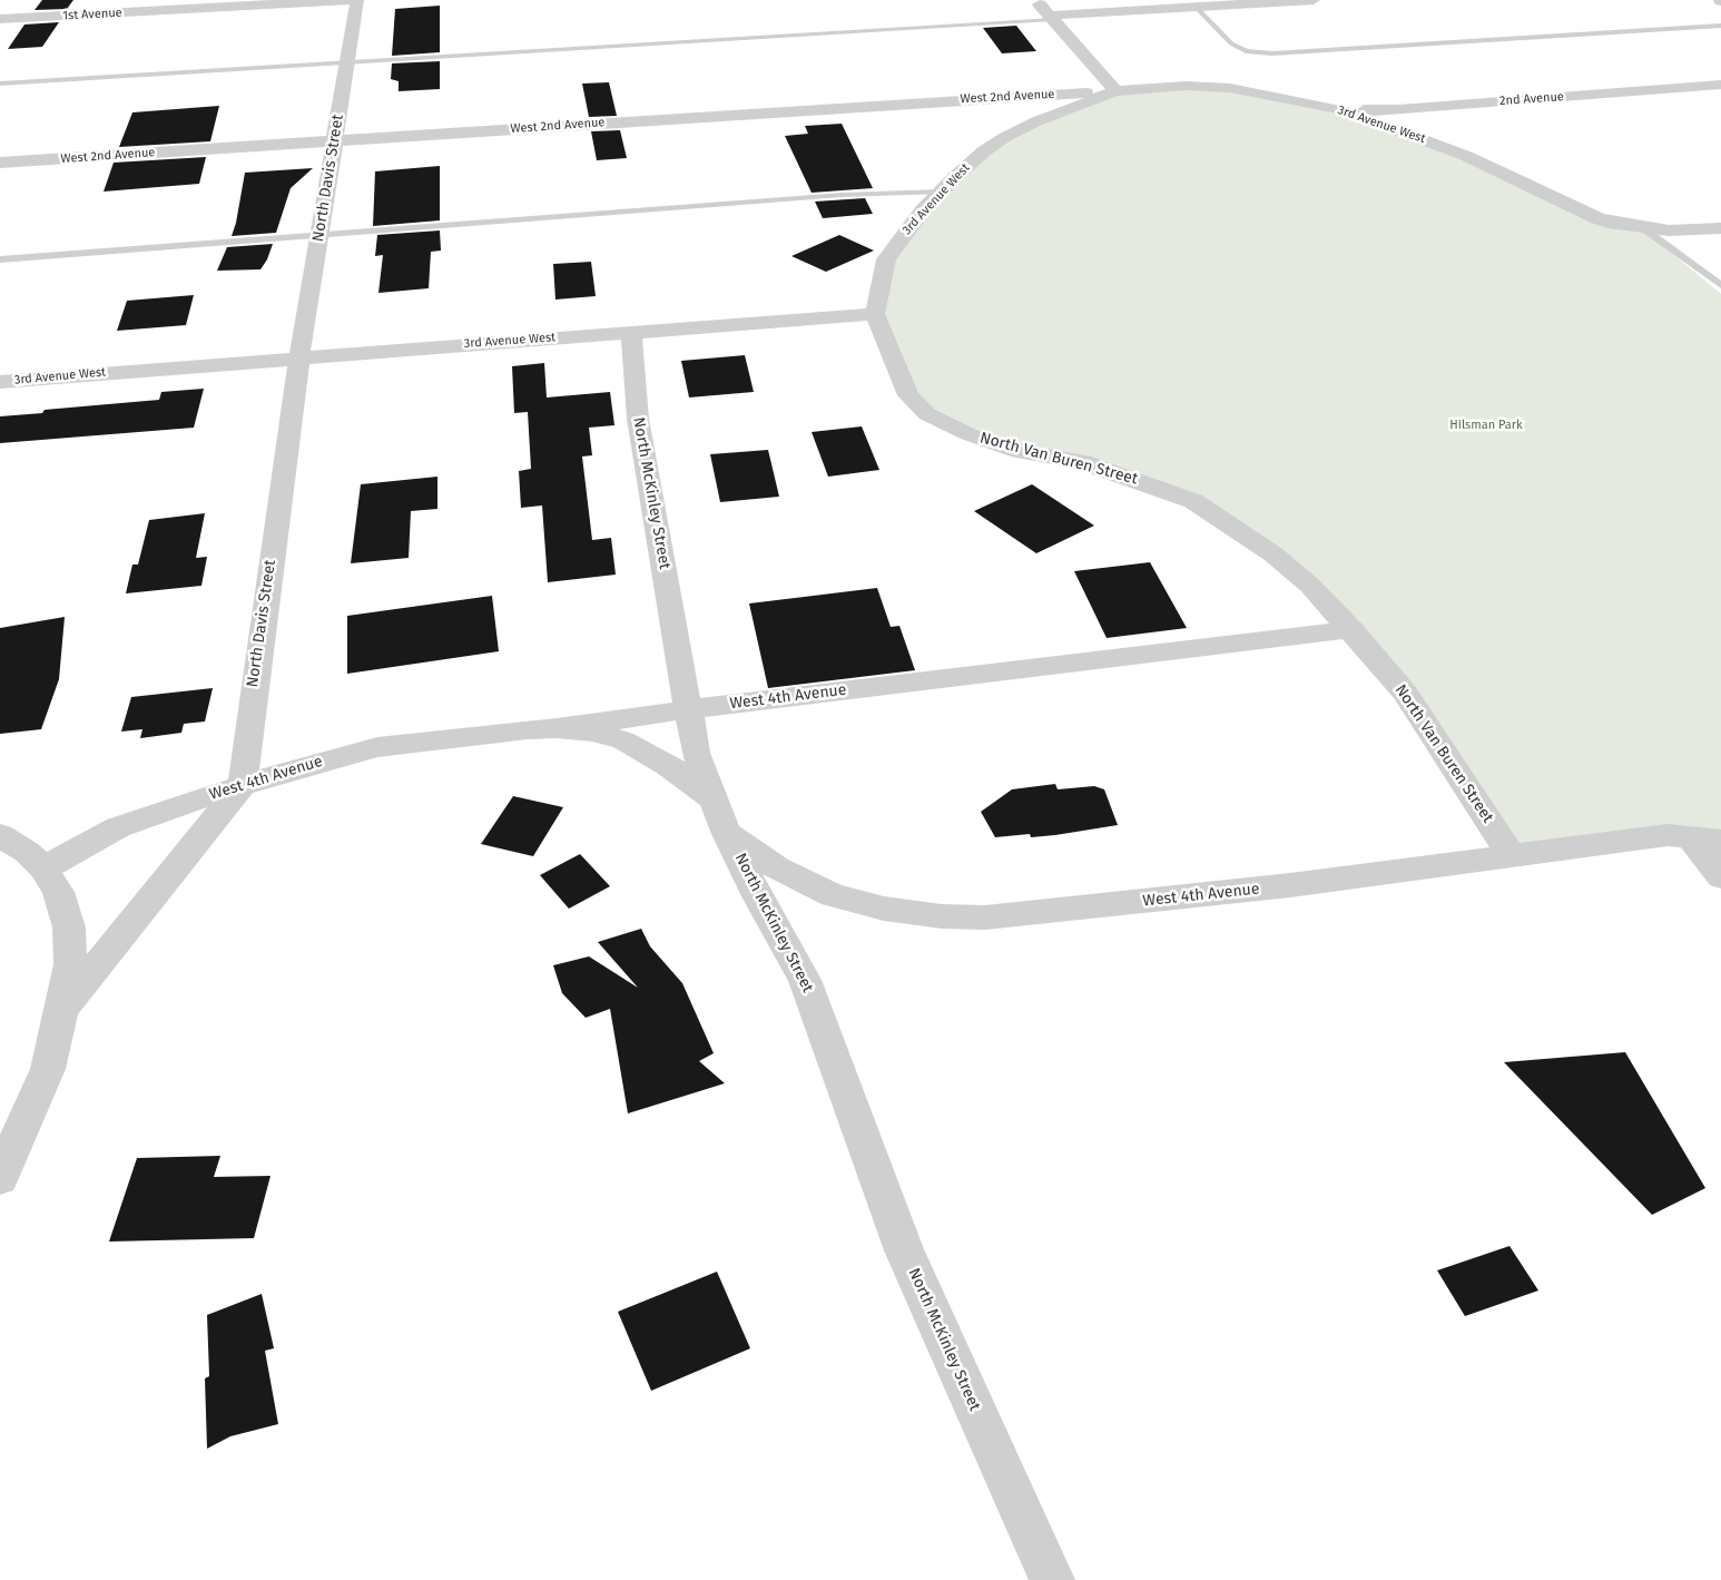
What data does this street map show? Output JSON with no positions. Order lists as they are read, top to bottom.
{
  "streets": {
    "street": [
      "1st Avenue",
      "West 2nd Avenue",
      "2nd Avenue",
      "3rd Avenue West",
      "North Davis Street",
      "North Van Buren Street",
      "North McKinley Street",
      "West 4th Avenue"
    ]
  },
  "crossings": [
    ["West 2nd Avenue", "3rd Avenue West"],
    ["West 2nd Avenue", "North Davis Street"],
    ["2nd Avenue", "3rd Avenue West"],
    ["3rd Avenue West", "North Davis Street"],
    ["3rd Avenue West", "North Van Buren Street"],
    ["3rd Avenue West", "North McKinley Street"],
    ["North Davis Street", "West 4th Avenue"],
    ["North Van Buren Street", "West 4th Avenue"],
    ["North McKinley Street", "West 4th Avenue"]
  ],
  "parks": ["Hilsman Park"]
}
